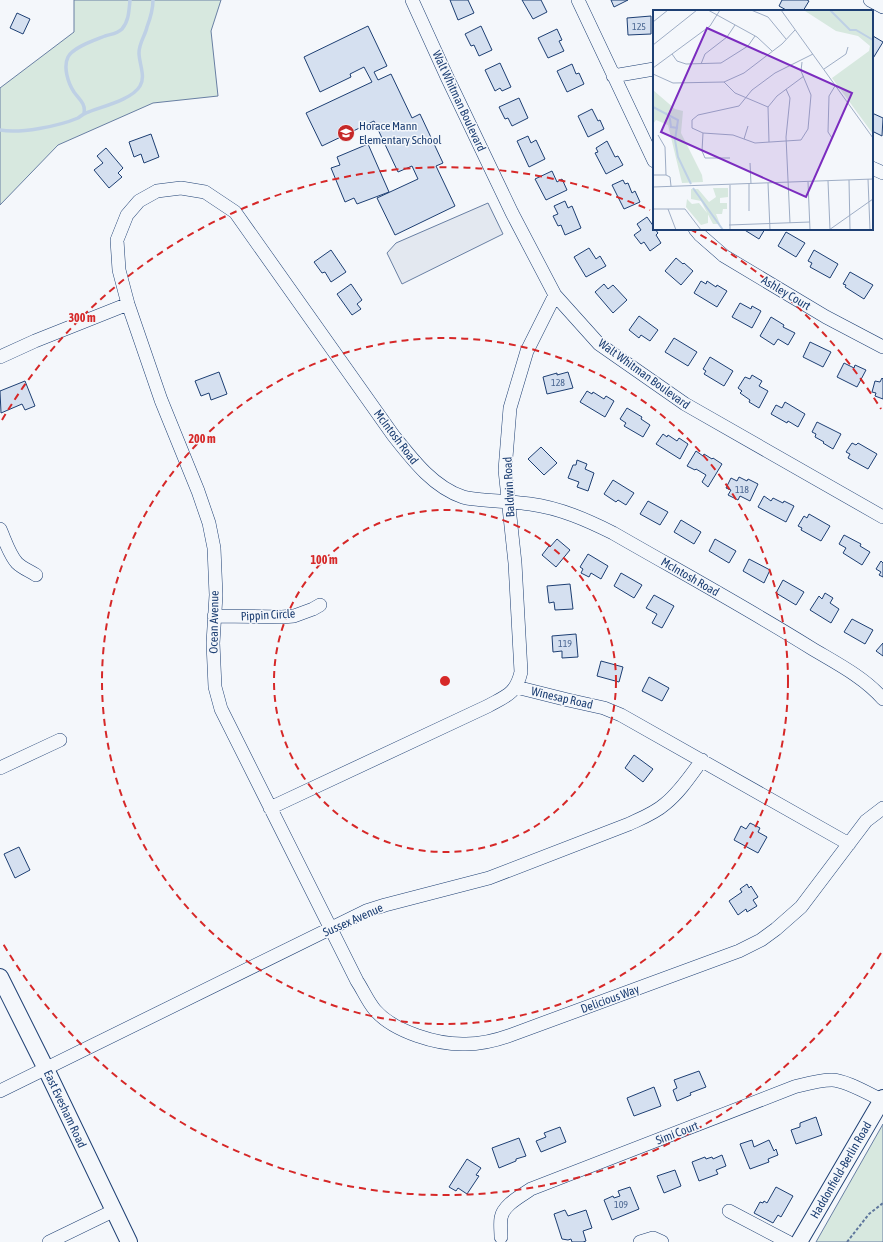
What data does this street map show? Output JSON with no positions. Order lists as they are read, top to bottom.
{
  "streets": {
    "main road": ["East Evesham Road", "Haddonfield-Berlin Road"],
    "street": [
      "Walt Whitman Boulevard",
      "Ashley Court",
      "McIntosh Road",
      "Baldwin Road",
      "Pippin Circle",
      "Ocean Avenue",
      "Winesap Road",
      "Sussex Avenue",
      "Delicious Way",
      "Simi Court"
    ]
  },
  "crossings": [
    ["Walt Whitman Boulevard", "Baldwin Road"],
    ["McIntosh Road", "Baldwin Road"],
    ["McIntosh Road", "Ocean Avenue"],
    ["Baldwin Road", "Winesap Road"],
    ["Pippin Circle", "Ocean Avenue"],
    ["Ocean Avenue", "Winesap Road"],
    ["Ocean Avenue", "Sussex Avenue"],
    ["Ocean Avenue", "Delicious Way"],
    ["Winesap Road", "Sussex Avenue"],
    ["Winesap Road", "Delicious Way"],
    ["Sussex Avenue", "Delicious Way"],
    ["Sussex Avenue", "East Evesham Road"],
    ["Simi Court", "Haddonfield-Berlin Road"]
  ],
  "places": {
    "school or university": ["Horace Mann Elementary School"]
  },
  "house_numbers": [
    "125",
    "128",
    "118",
    "119",
    "109"
  ],
  "rings": ["300 m", "200 m", "100 m"]
}
